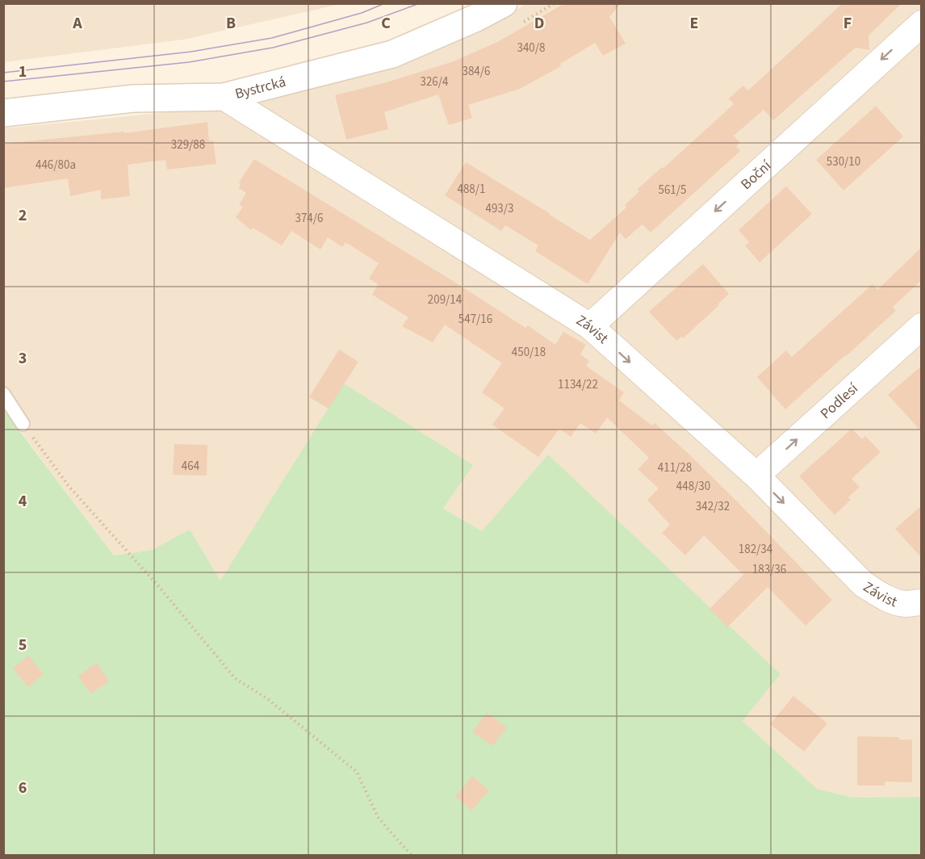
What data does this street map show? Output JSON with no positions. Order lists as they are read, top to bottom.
{
  "streets": {
    "street": [
      "Bystrcká",
      "Boční",
      "Závist",
      "Podlesí"
    ]
  },
  "crossings": [
    ["Bystrcká", "Závist"],
    ["Boční", "Závist"],
    ["Závist", "Podlesí"]
  ],
  "one_way": ["Boční", "Závist", "Podlesí"],
  "house_numbers": [
    "340/8",
    "384/6",
    "326/4",
    "329/88",
    "530/10",
    "446/80a",
    "488/1",
    "561/5",
    "493/3",
    "374/6",
    "209/14",
    "547/16",
    "450/18",
    "1134/22",
    "464",
    "411/28",
    "448/30",
    "342/32",
    "182/34",
    "183/36"
  ],
  "grid": {
    "columns": [
      "A",
      "B",
      "C",
      "D",
      "E",
      "F"
    ],
    "rows": [
      "1",
      "2",
      "3",
      "4",
      "5",
      "6"
    ]
  }
}
